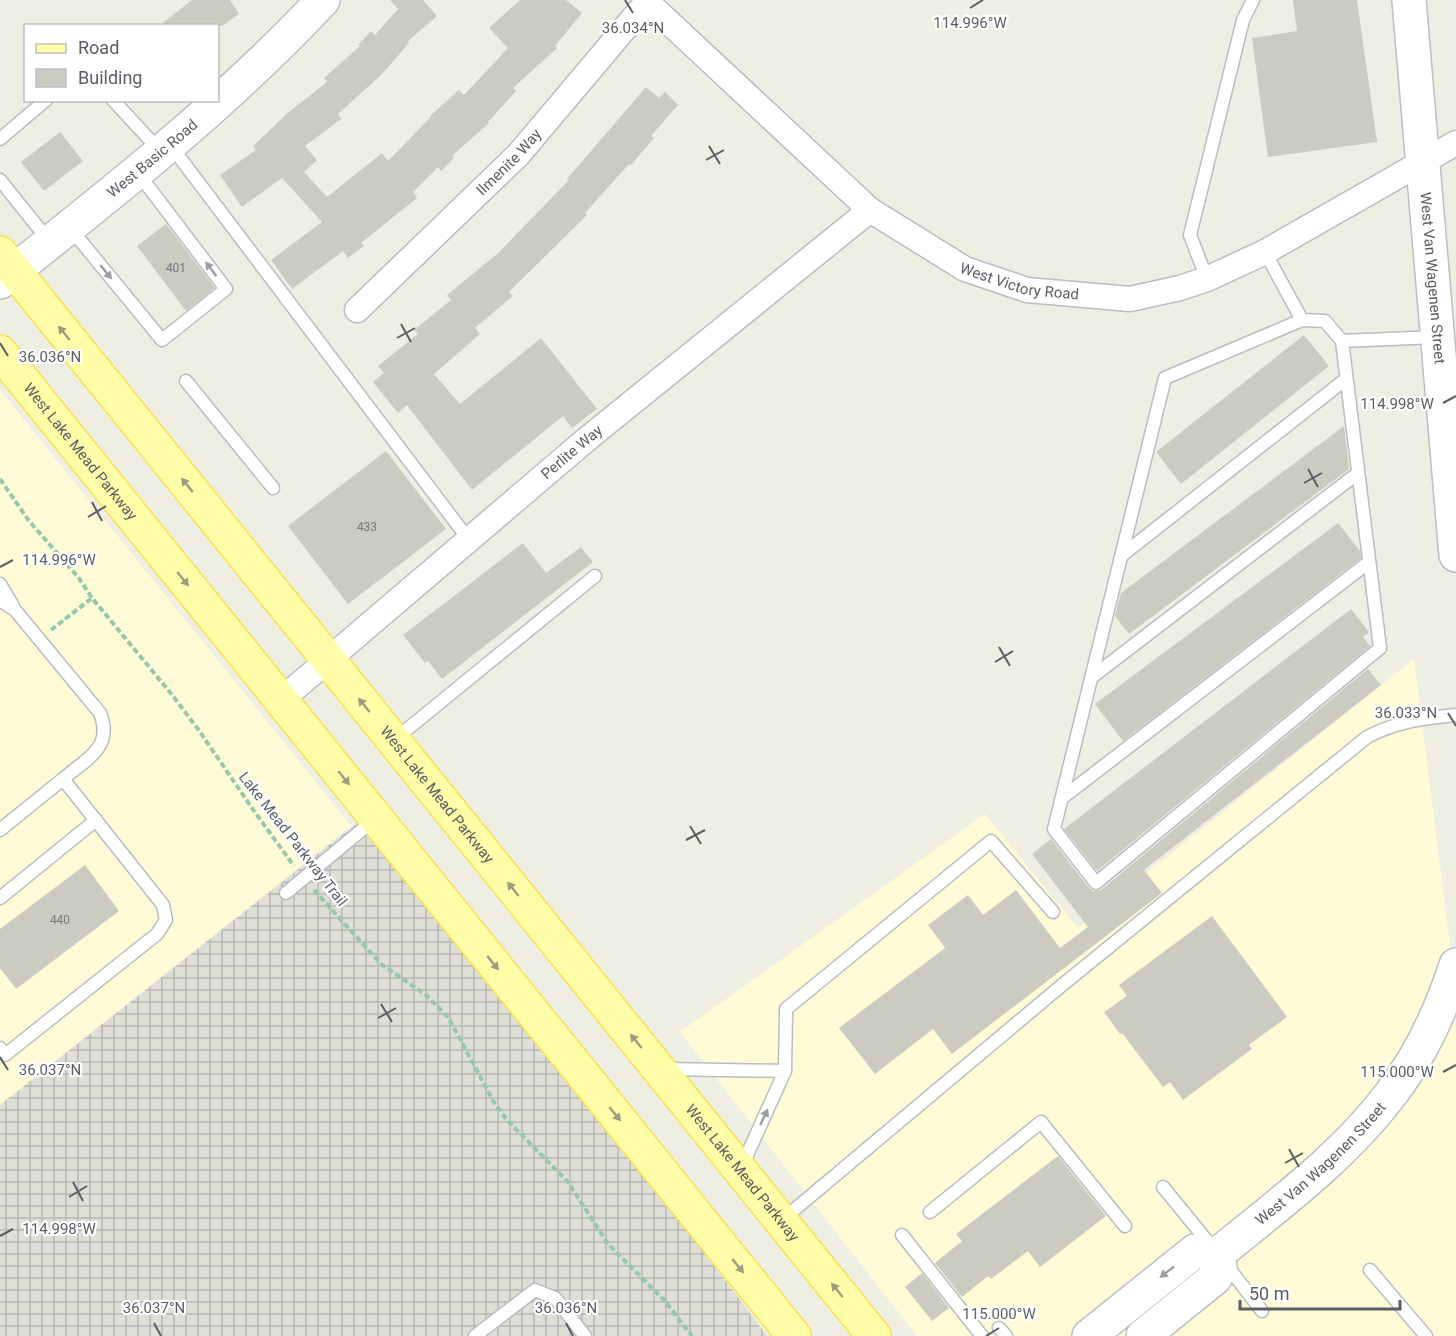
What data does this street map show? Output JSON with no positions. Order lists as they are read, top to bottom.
{
  "streets": {
    "main road": ["West Basic Road", "West Van Wagenen Street", "West Lake Mead Parkway"],
    "street": ["Ilmenite Way", "West Victory Road", "Perlite Way"],
    "path": ["Lake Mead Parkway Trail"]
  },
  "crossings": [
    ["West Basic Road", "West Lake Mead Parkway"],
    ["Ilmenite Way", "West Victory Road"],
    ["West Van Wagenen Street", "West Victory Road"],
    ["West Victory Road", "Perlite Way"],
    ["West Lake Mead Parkway", "Perlite Way"]
  ],
  "house_numbers": ["401", "433", "440"],
  "legend": ["Road", "Building"],
  "scale_bar": "50 m",
  "coordinates": [
    "114.996°W",
    "36.034°N",
    "36.036°N",
    "114.998°W",
    "36.033°N",
    "36.037°N",
    "115.000°W"
  ]
}
